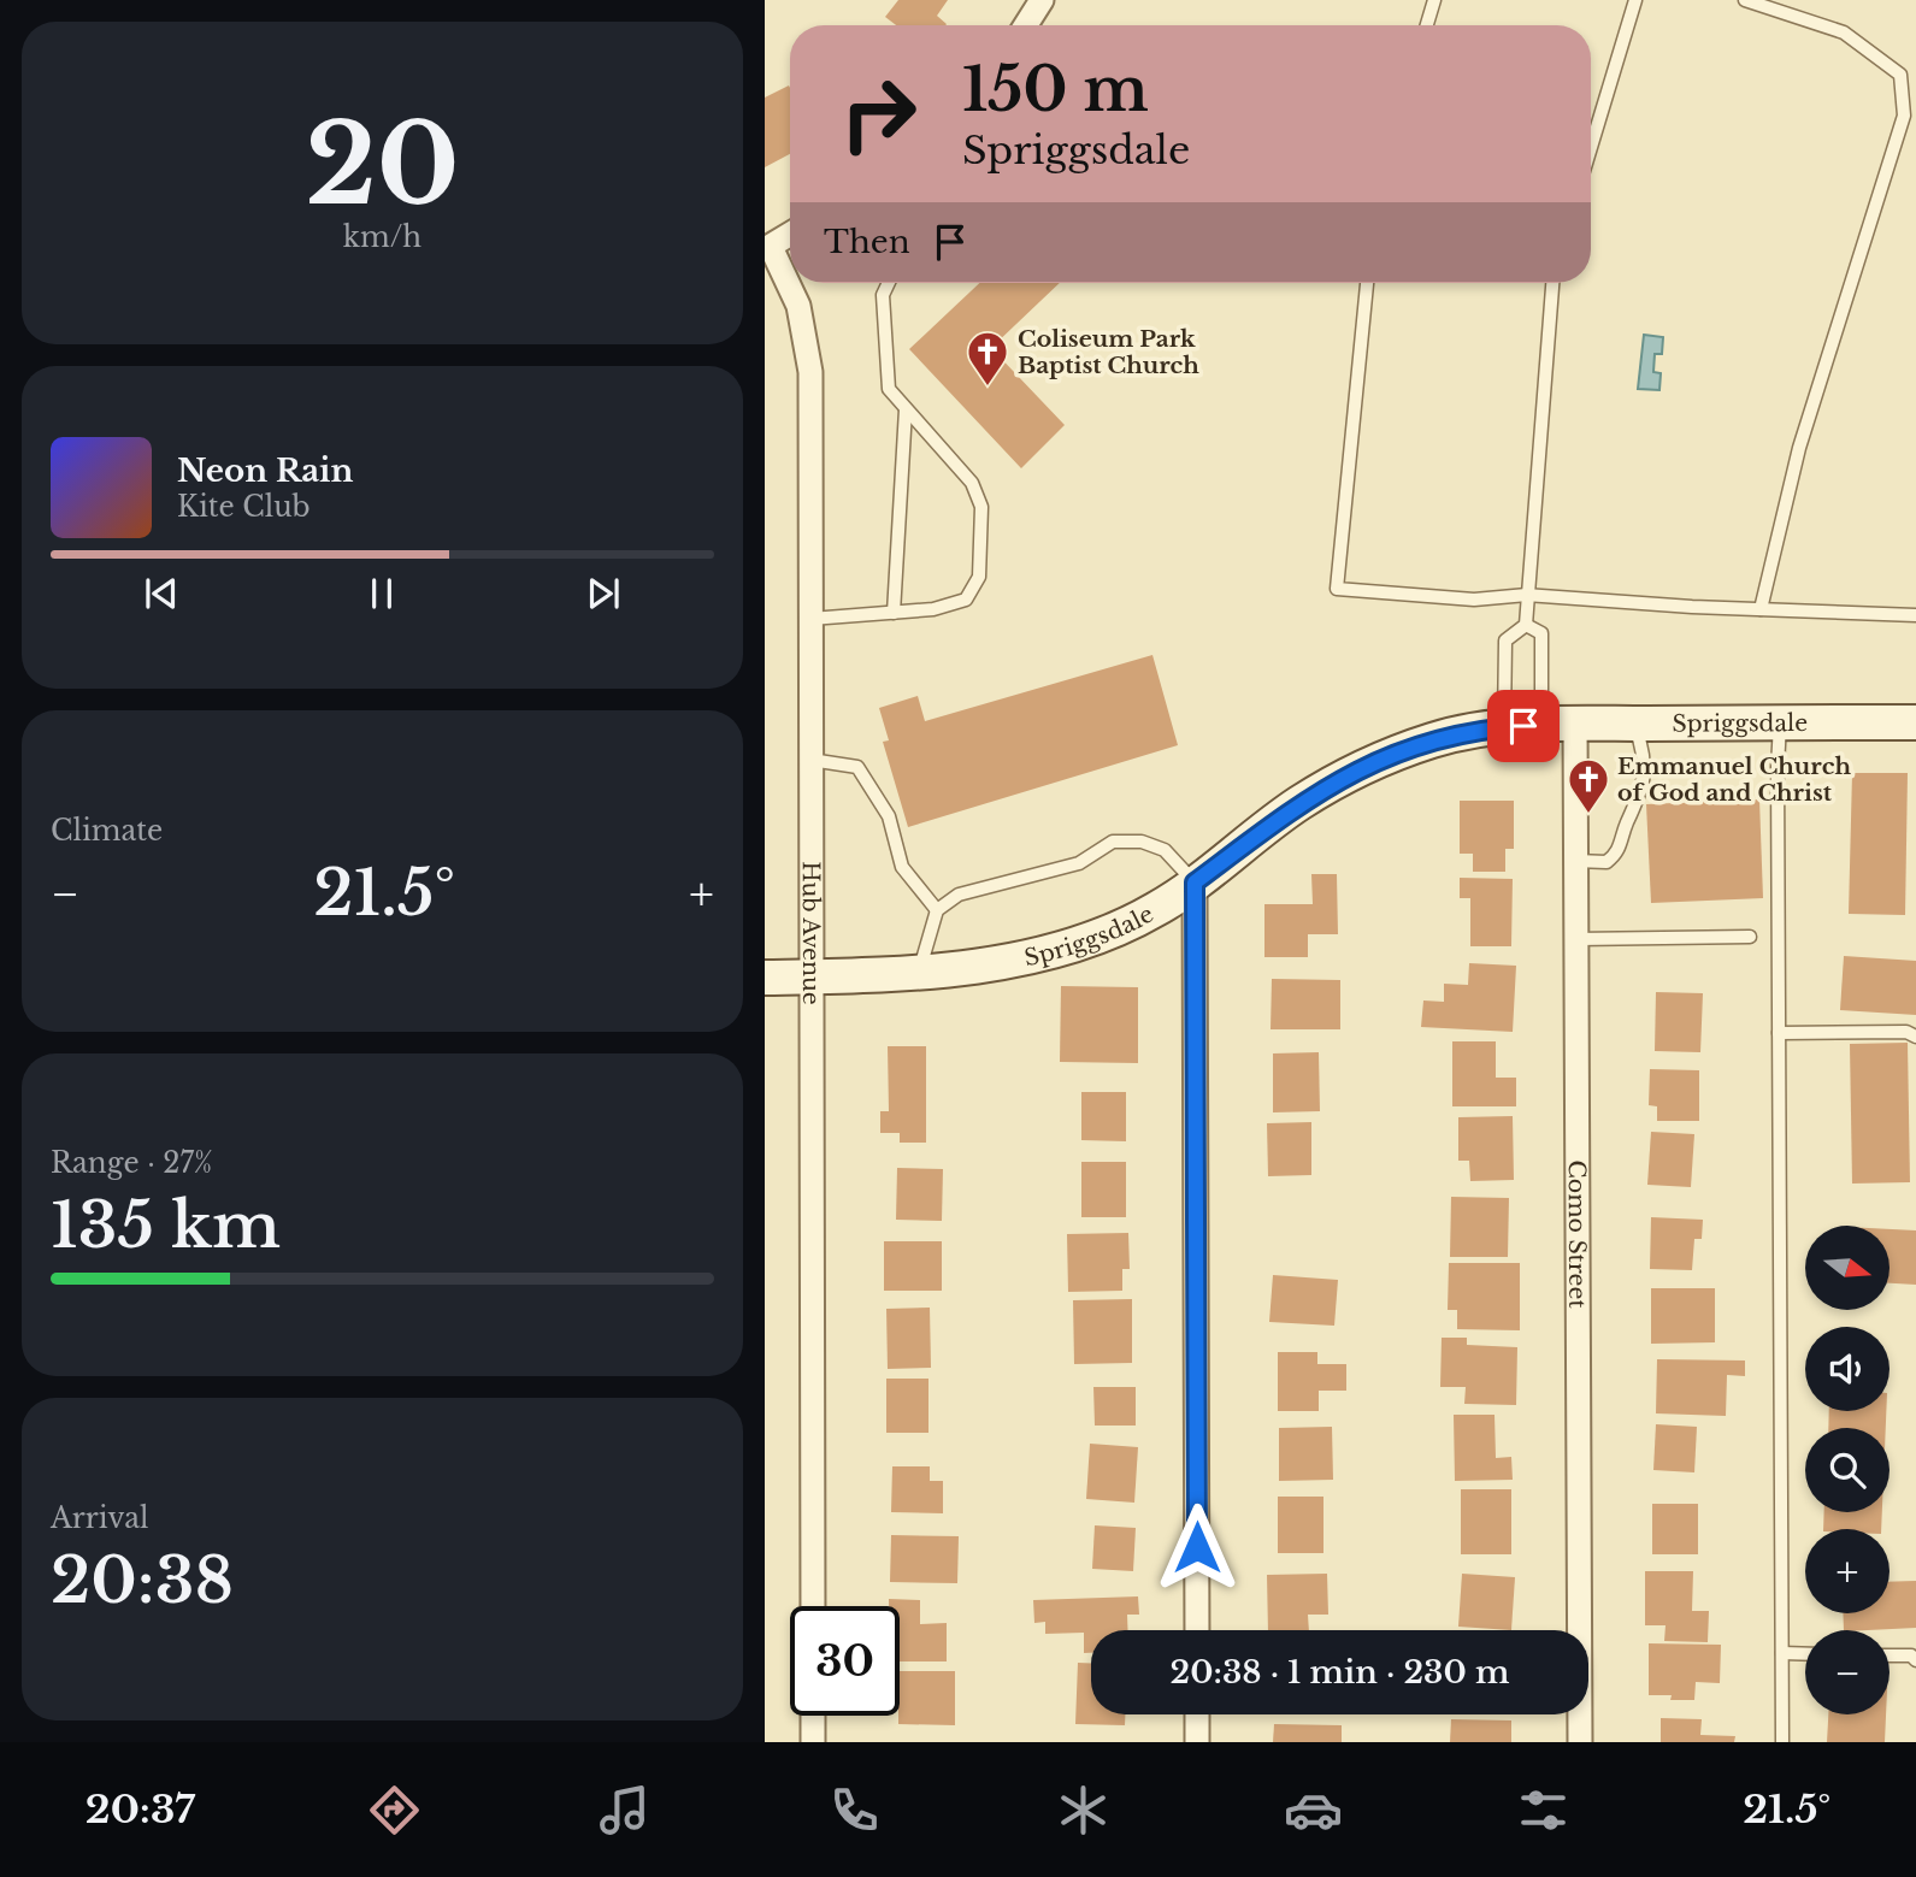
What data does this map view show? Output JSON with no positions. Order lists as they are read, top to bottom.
{
  "streets": {
    "street": ["Spriggsdale", "Hub Avenue", "Como Street"]
  },
  "crossings": [
    ["Spriggsdale", "Hub Avenue"],
    ["Spriggsdale", "Como Street"]
  ],
  "places": {
    "church": ["Coliseum Park Baptist Church", "Emmanuel Church of God and Christ"]
  },
  "north": "right",
  "page": {
    "tile": [
      ["20", "km/h"],
      "Climate",
      ["Range · 27%", "135 km"],
      ["Arrival", "20:38"]
    ],
    "turn": ["150 m", "Spriggsdale"],
    "then": "Then",
    "song": ["Neon Rain", "Kite Club"],
    "heat": ["−", "21.5°", "+"],
    "map_buttons": ["+", "−"],
    "limit": "30",
    "trip": "20:38 · 1 min · 230 m",
    "tabs": ["20:37", "21.5°"]
  }
}
